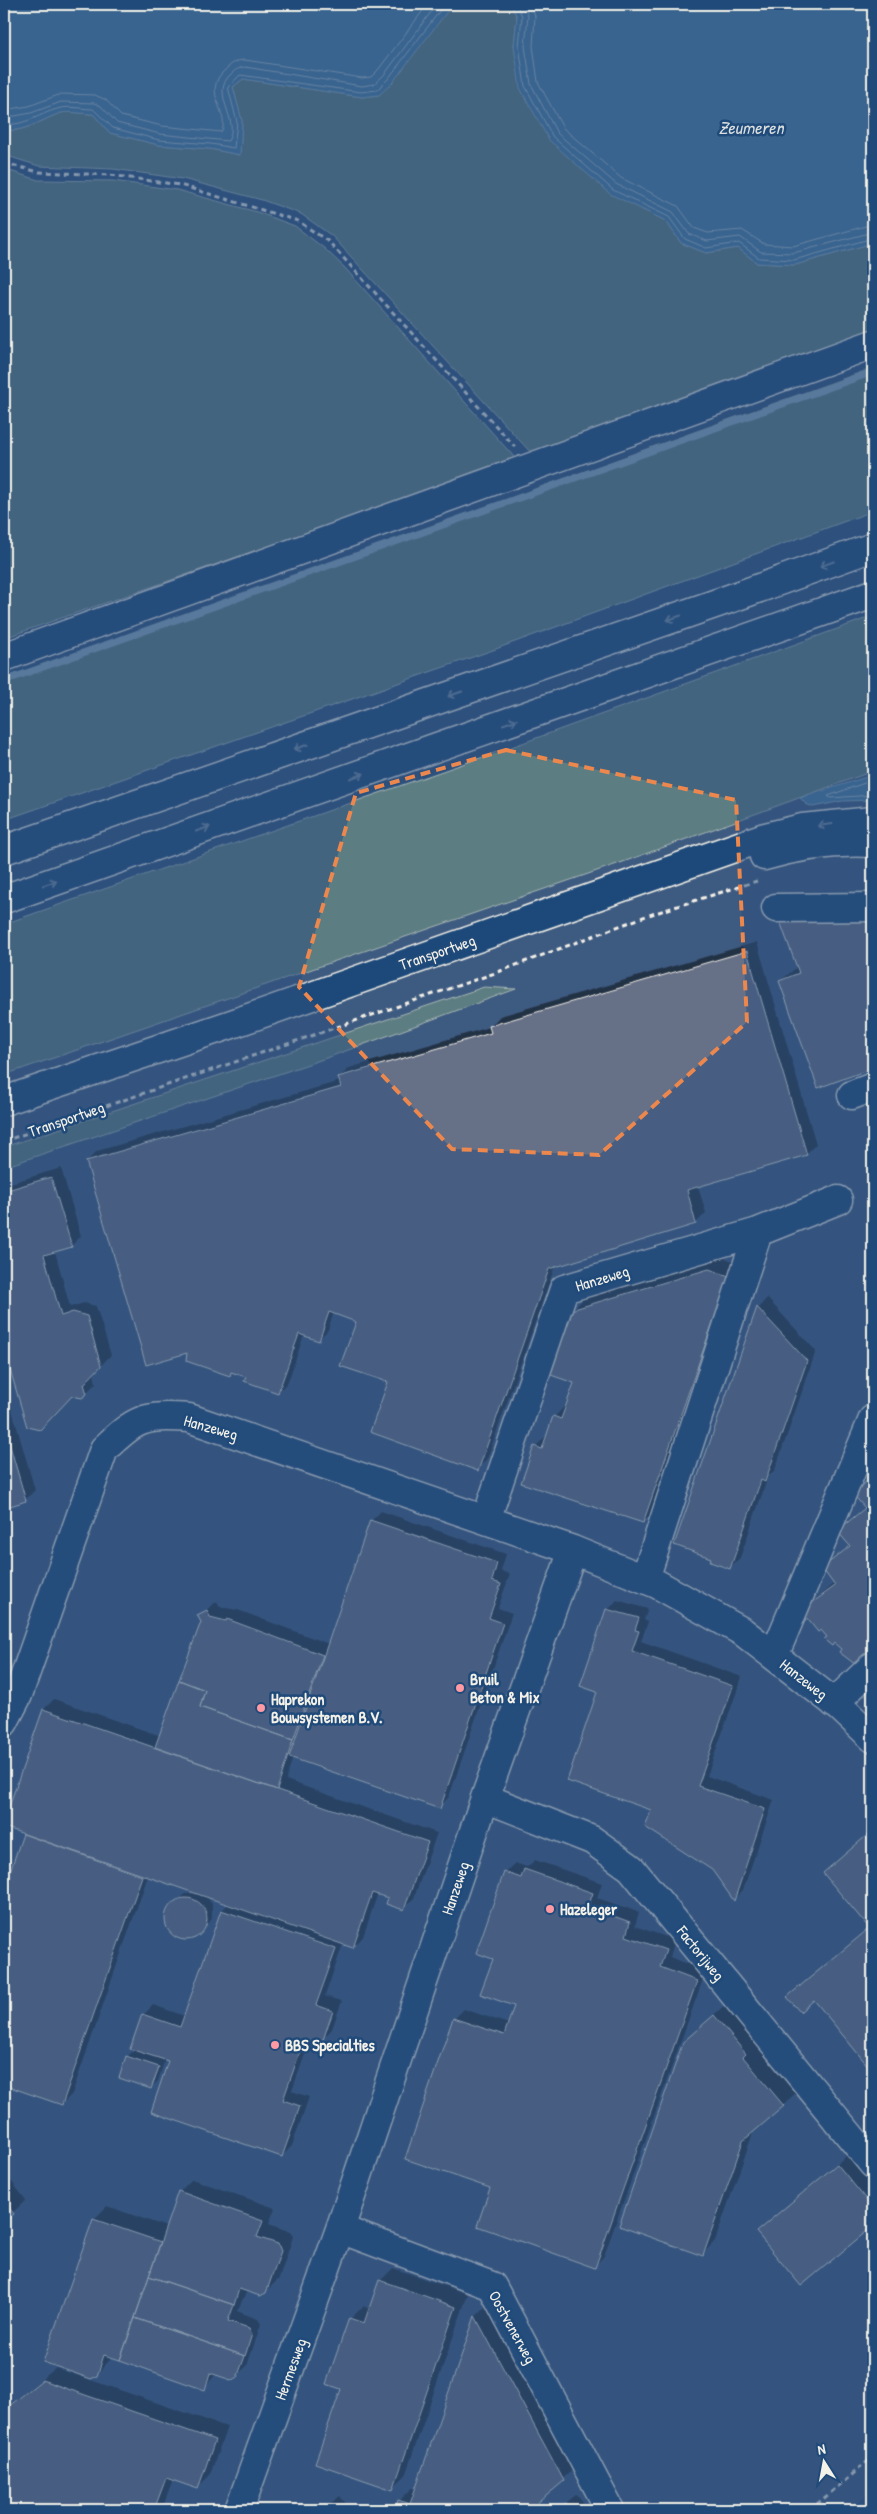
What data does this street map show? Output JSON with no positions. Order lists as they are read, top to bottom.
{
  "streets": {
    "main road": [
      "Transportweg",
      "Hanzeweg",
      "Factorijweg",
      "Oostvenerweg",
      "Hermesweg"
    ]
  },
  "crossings": [
    ["Hanzeweg", "Factorijweg"],
    ["Hanzeweg", "Oostvenerweg"],
    ["Hanzeweg", "Hermesweg"],
    ["Oostvenerweg", "Hermesweg"]
  ],
  "water": ["Zeumeren"],
  "places": [
    "Bruil Beton & Mix",
    "Haprekon Bouwsystemen B.V.",
    "Hazeleger",
    "BBS Specialties"
  ],
  "north": "top"
}
